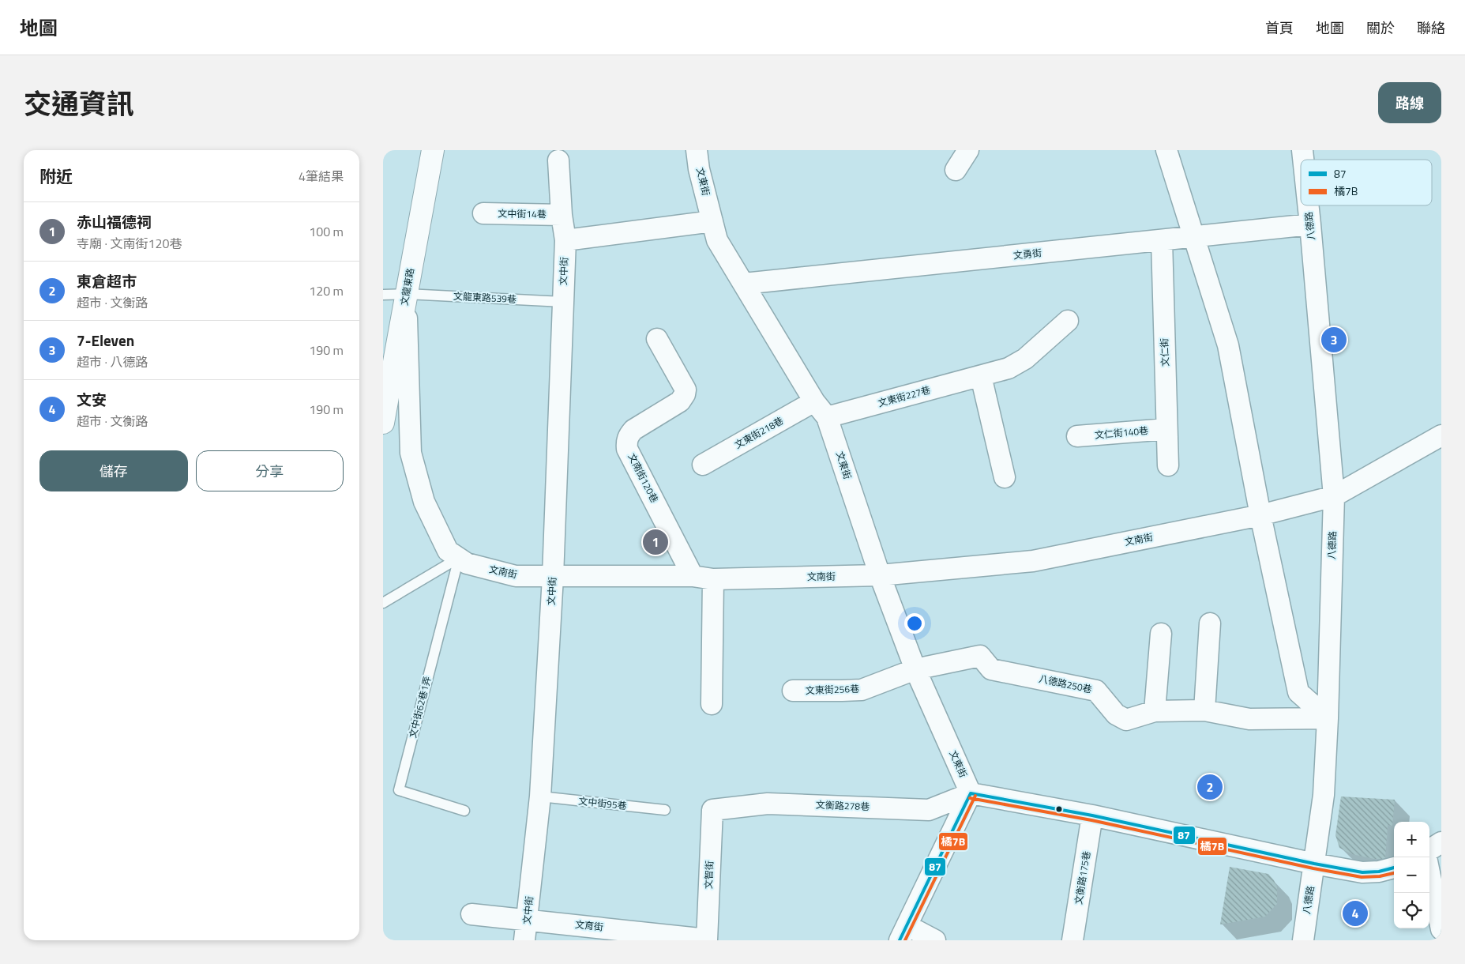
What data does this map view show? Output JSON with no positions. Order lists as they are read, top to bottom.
{
  "streets": {
    "street": [
      "文東街",
      "文中街14巷",
      "八德路",
      "文勇街",
      "文中街",
      "文龍東路",
      "文仁街",
      "文東街227巷",
      "文東街218巷",
      "文仁街140巷",
      "文南街120巷",
      "文南街",
      "八德路250巷",
      "文東街256巷",
      "文衡路278巷",
      "文智街",
      "文衡路175巷",
      "文育街"
    ],
    "lane": ["文龍東路539巷", "文中街62巷1弄", "文中街95巷"]
  },
  "crossings": [
    ["文東街", "文勇街"],
    ["文東街", "文東街227巷"],
    ["文東街", "文東街218巷"],
    ["文東街", "文南街"],
    ["文東街", "八德路250巷"],
    ["文東街", "文東街256巷"],
    ["文東街", "文衡路278巷"],
    ["文中街14巷", "文中街"],
    ["八德路", "文勇街"],
    ["八德路", "文南街"],
    ["八德路", "八德路250巷"],
    ["文勇街", "文仁街"],
    ["文中街", "文龍東路539巷"],
    ["文中街", "文南街"],
    ["文中街", "文中街95巷"],
    ["文中街", "文育街"],
    ["文龍東路", "文龍東路539巷"],
    ["文龍東路", "文南街"],
    ["文龍東路539巷", "文南街"],
    ["文仁街", "文仁街140巷"],
    ["文南街120巷", "文南街"],
    ["文南街", "文中街62巷1弄"],
    ["八德路250巷", "文東街256巷"],
    ["文衡路278巷", "文智街"],
    ["文智街", "文育街"]
  ],
  "lines": ["transit line 87", "transit line 橘7B"],
  "legend": ["87", "橘7B"],
  "page": {
    "header": "地圖",
    "nav": [
      "首頁",
      "地圖",
      "關於",
      "聯絡"
    ],
    "title": "交通資訊",
    "buttons": [
      "路線",
      ["儲存", "分享"]
    ],
    "heading": ["附近", "4筆結果"],
    "list": [
      {
        "mark": "1",
        "name": "赤山福德祠",
        "note": "寺廟 · 文南街120巷",
        "value": "100 m"
      },
      {
        "mark": "2",
        "name": "東倉超市",
        "note": "超市 · 文衡路",
        "value": "120 m"
      },
      {
        "mark": "3",
        "name": "7-Eleven",
        "note": "超市 · 八德路",
        "value": "190 m"
      },
      {
        "mark": "4",
        "name": "文安",
        "note": "超市 · 文衡路",
        "value": "190 m"
      }
    ],
    "pins": [
      "3",
      "1",
      "2",
      "4"
    ],
    "map_buttons": ["+", "−"]
  }
}
